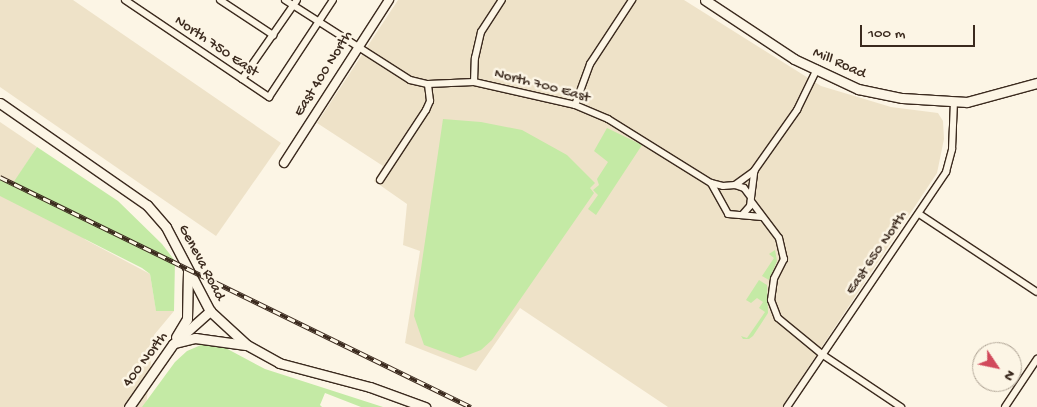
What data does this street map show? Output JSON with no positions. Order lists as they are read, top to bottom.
{
  "streets": {
    "main road": ["Mill Road", "Geneva Road", "400 North"],
    "street": [
      "North 750 East",
      "East 400 North",
      "North 700 East",
      "East 650 North"
    ]
  },
  "crossings": [
    ["North 750 East", "North 700 East"],
    ["Mill Road", "East 650 North"],
    ["East 400 North", "North 700 East"],
    ["Geneva Road", "400 North"]
  ],
  "scale_bar": "100 m",
  "north": "bottom right"
}
